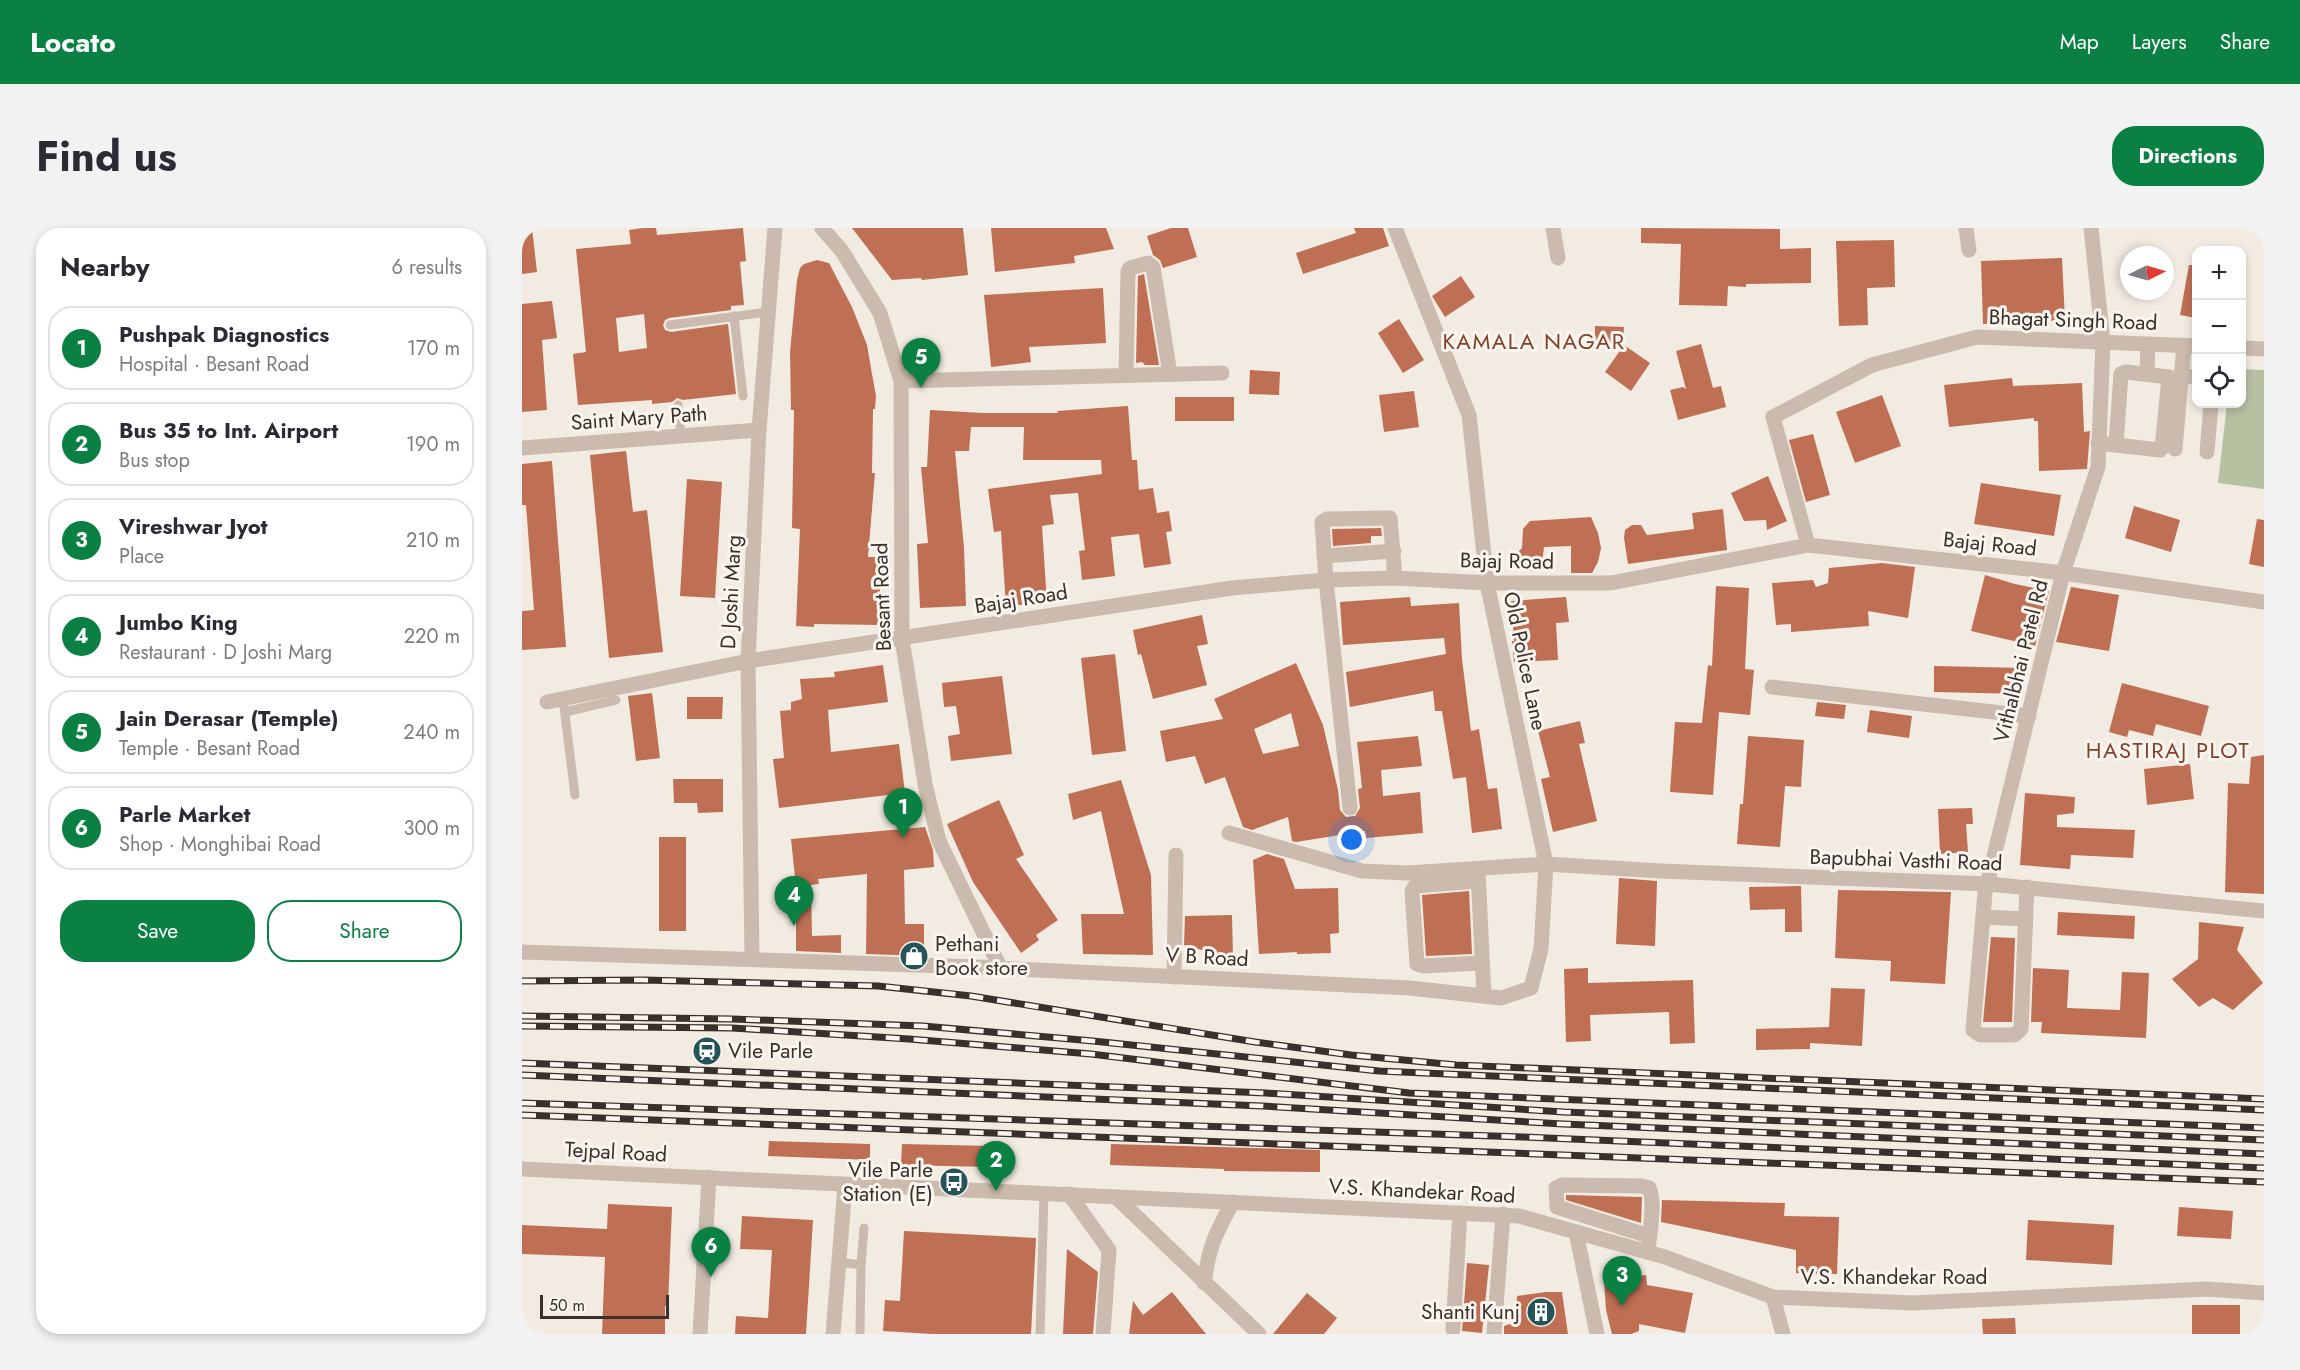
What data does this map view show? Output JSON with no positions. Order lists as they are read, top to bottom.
{
  "streets": {
    "street": [
      "Bhagat Singh Road",
      "Saint Mary Path",
      "Bajaj Road",
      "D Joshi Marg",
      "Besant Road",
      "Old Police Lane",
      "Vithalbhai Patel Rd",
      "Bapubhai Vasthi Road",
      "V B Road",
      "Tejpal Road",
      "V.S. Khandekar Road"
    ]
  },
  "crossings": [
    ["Bhagat Singh Road", "Bajaj Road"],
    ["Bhagat Singh Road", "Vithalbhai Patel Rd"],
    ["Saint Mary Path", "D Joshi Marg"],
    ["Bajaj Road", "D Joshi Marg"],
    ["Bajaj Road", "Besant Road"],
    ["Bajaj Road", "Old Police Lane"],
    ["Bajaj Road", "Vithalbhai Patel Rd"],
    ["D Joshi Marg", "V B Road"],
    ["Besant Road", "V B Road"],
    ["Old Police Lane", "Bapubhai Vasthi Road"],
    ["Old Police Lane", "V B Road"],
    ["Vithalbhai Patel Rd", "Bapubhai Vasthi Road"],
    ["Tejpal Road", "V.S. Khandekar Road"]
  ],
  "districts": ["KAMALA NAGAR", "HASTIRAJ PLOT"],
  "places": {
    "shop": ["Pethani Book store"],
    "station": ["Vile Parle"],
    "bus stop": ["Vile Parle Station (E)"],
    "building": ["Shanti Kunj"]
  },
  "scale_bar": "50 m",
  "north": "right",
  "page": {
    "header": "Locato",
    "nav": ["Map", "Layers", "Share"],
    "title": "Find us",
    "buttons": [
      "Directions",
      ["Save", "Share"]
    ],
    "heading": ["Nearby", "6 results"],
    "map_buttons": ["+", "−"],
    "list": [
      {
        "mark": "1",
        "name": "Pushpak Diagnostics",
        "note": "Hospital · Besant Road",
        "value": "170 m"
      },
      {
        "mark": "2",
        "name": "Bus 35 to Int. Airport",
        "note": "Bus stop",
        "value": "190 m"
      },
      {
        "mark": "3",
        "name": "Vireshwar Jyot",
        "note": "Place",
        "value": "210 m"
      },
      {
        "mark": "4",
        "name": "Jumbo King",
        "note": "Restaurant · D Joshi Marg",
        "value": "220 m"
      },
      {
        "mark": "5",
        "name": "Jain Derasar (Temple)",
        "note": "Temple · Besant Road",
        "value": "240 m"
      },
      {
        "mark": "6",
        "name": "Parle Market",
        "note": "Shop · Monghibai Road",
        "value": "300 m"
      }
    ],
    "pins": [
      "5",
      "1",
      "4",
      "2",
      "6",
      "3"
    ],
    "scale": "50 m"
  }
}
